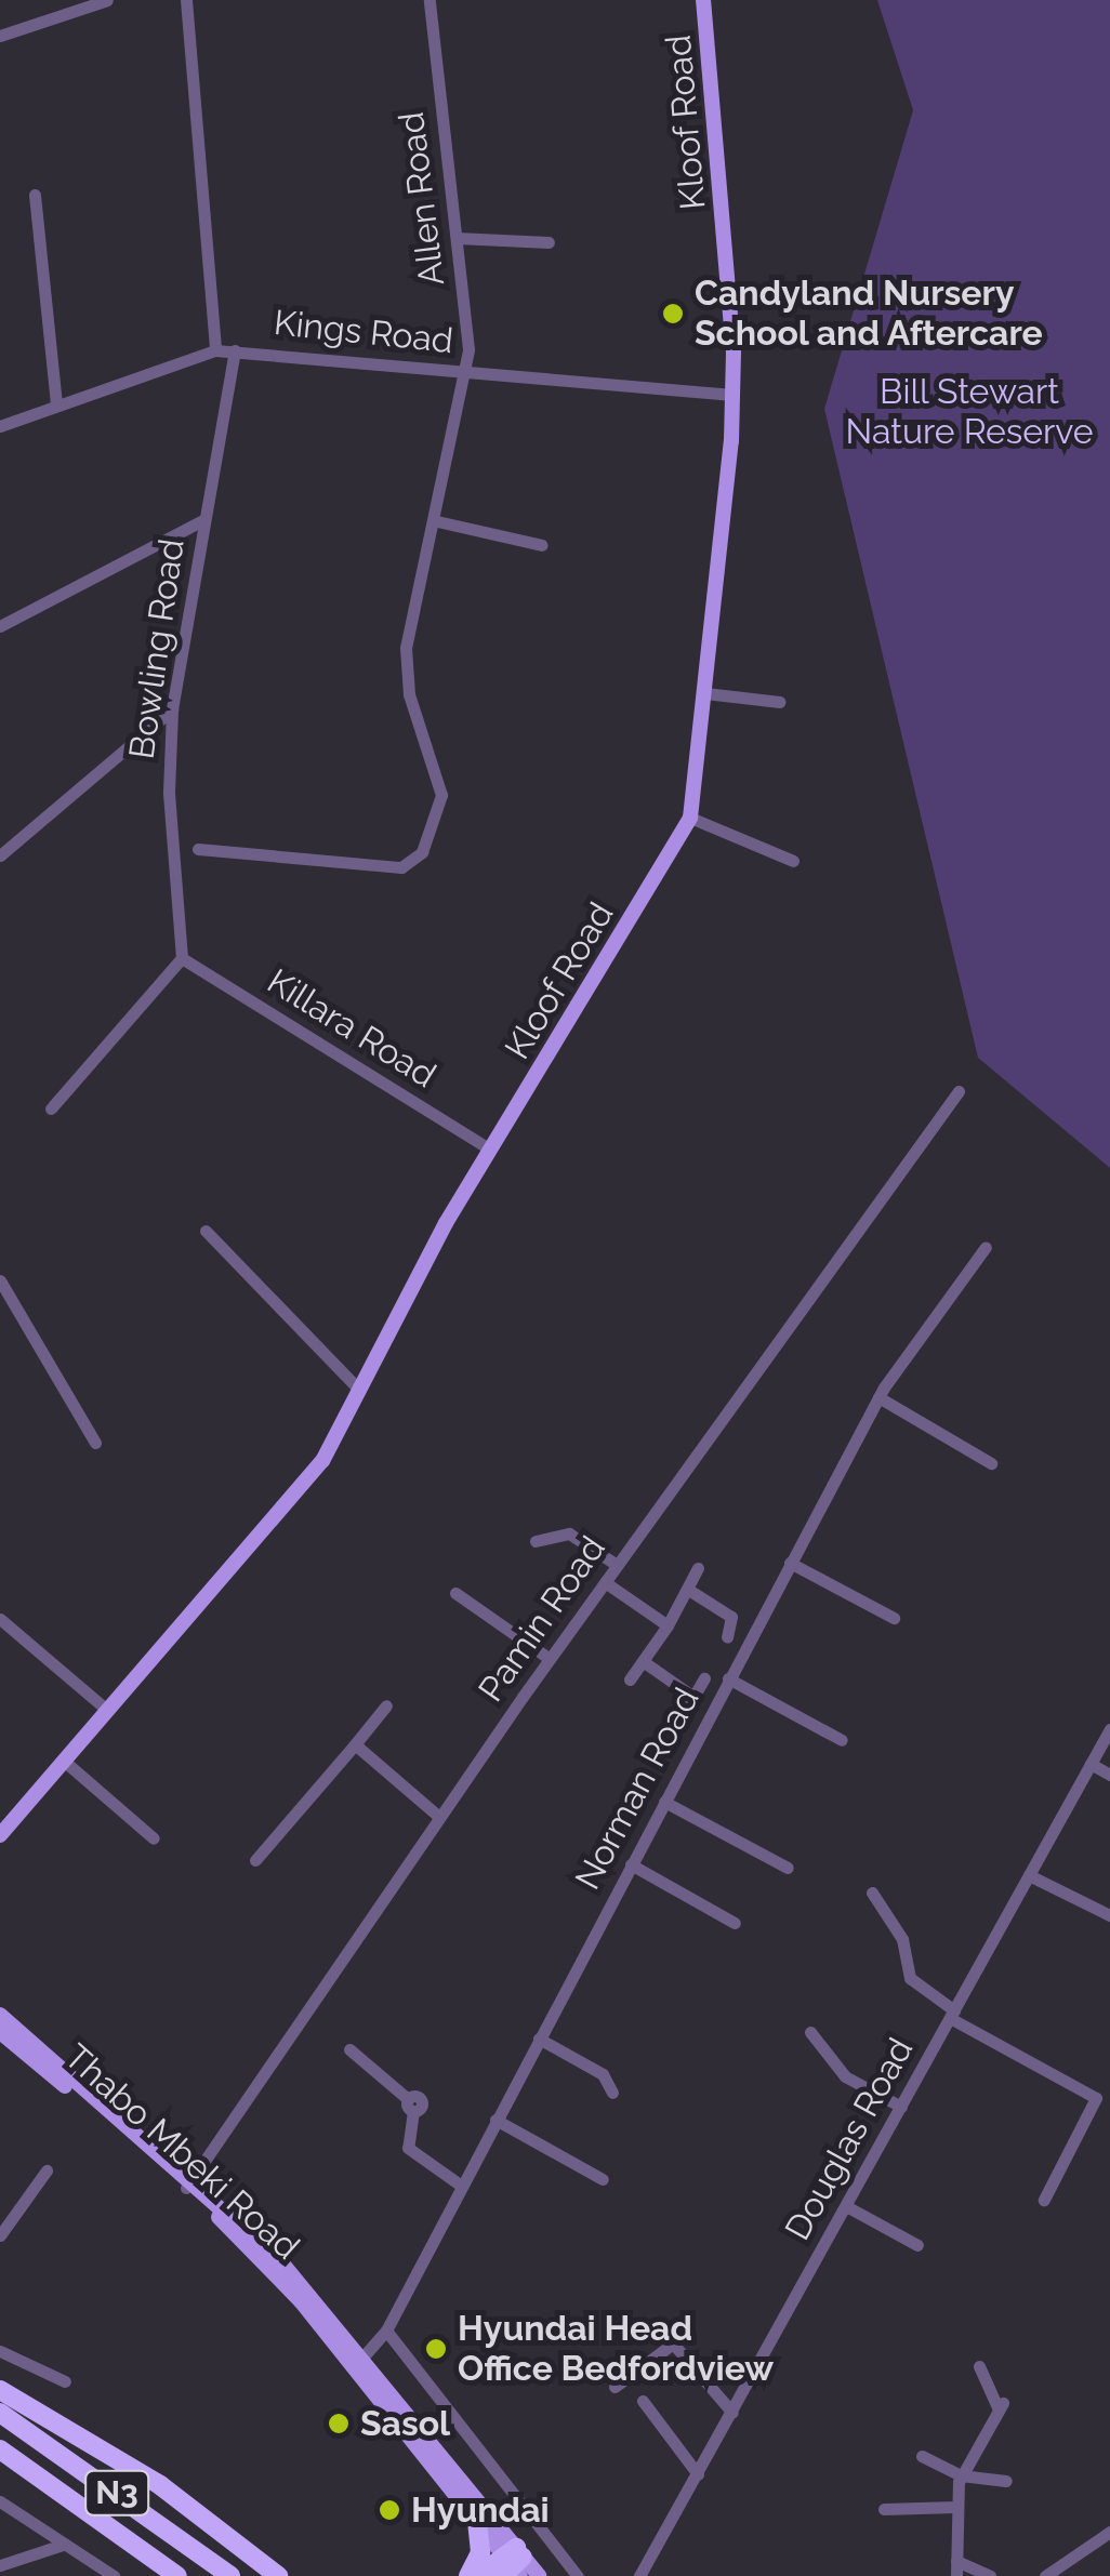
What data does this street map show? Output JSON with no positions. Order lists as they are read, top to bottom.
{
  "streets": {
    "highway": ["N3"],
    "main road": ["Kloof Road", "Thabo Mbeki Road"],
    "street": [
      "Allen Road",
      "Kings Road",
      "Bowling Road",
      "Killara Road",
      "Pamin Road",
      "Norman Road",
      "Douglas Road"
    ]
  },
  "crossings": [
    ["Kloof Road", "Kings Road"],
    ["Kloof Road", "Killara Road"],
    ["Allen Road", "Kings Road"],
    ["Kings Road", "Bowling Road"],
    ["Bowling Road", "Killara Road"],
    ["Pamin Road", "Thabo Mbeki Road"],
    ["Norman Road", "Thabo Mbeki Road"]
  ],
  "parks": ["Bill Stewart Nature Reserve"],
  "places": [
    "Candyland Nursery School and Aftercare",
    "Hyundai Head Office Bedfordview",
    "Sasol",
    "Hyundai"
  ]
}
